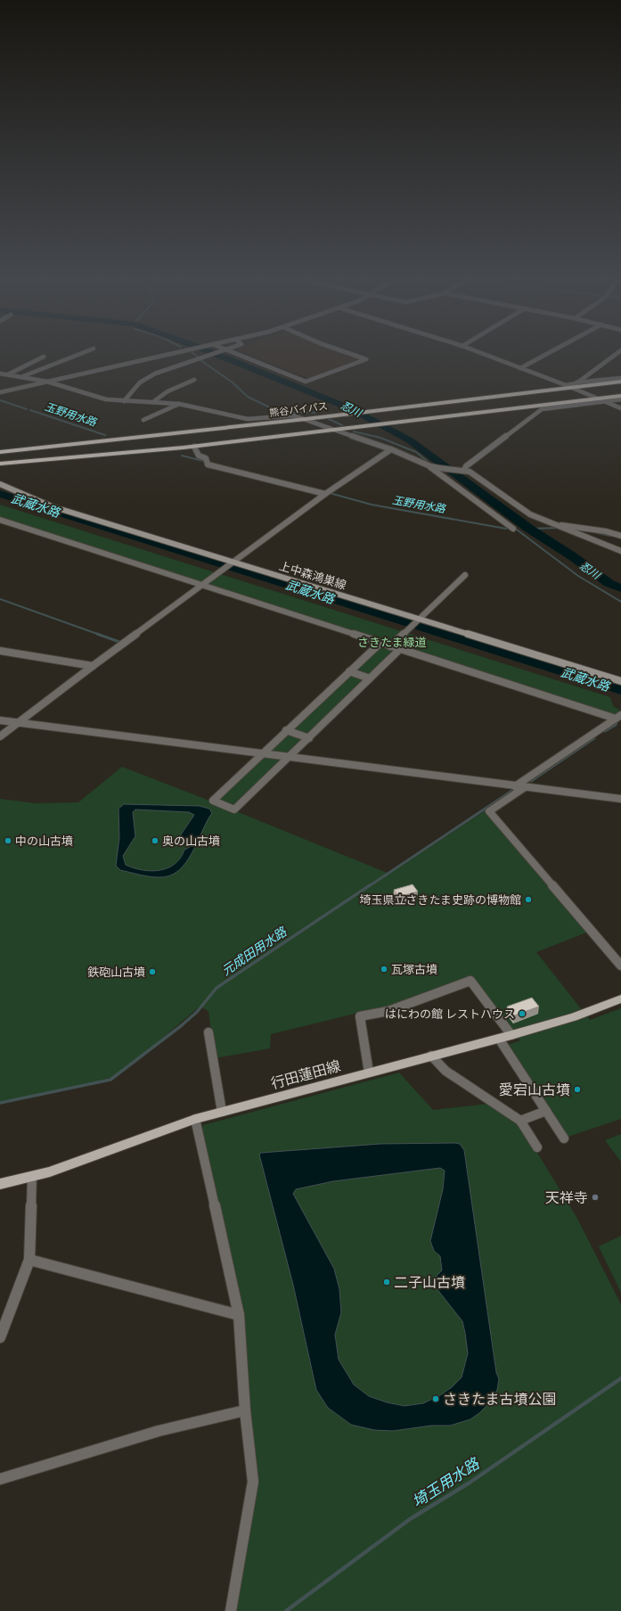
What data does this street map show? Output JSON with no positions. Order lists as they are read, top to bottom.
{
  "streets": {
    "highway": ["熊谷バイパス"],
    "main road": ["上中森鴻巣線", "行田蓮田線"]
  },
  "water": [
    "忍川",
    "玉野用水路",
    "武蔵水路",
    "元成田用水路",
    "埼玉用水路"
  ],
  "parks": ["さきたま緑道"],
  "places": [
    "中の山古墳",
    "奥の山古墳",
    "埼玉県立さきたま史跡の博物館",
    "瓦塚古墳",
    "鉄砲山古墳",
    "はにわの館 レストハウス",
    "愛宕山古墳",
    "天祥寺",
    "二子山古墳",
    "さきたま古墳公園"
  ]
}
